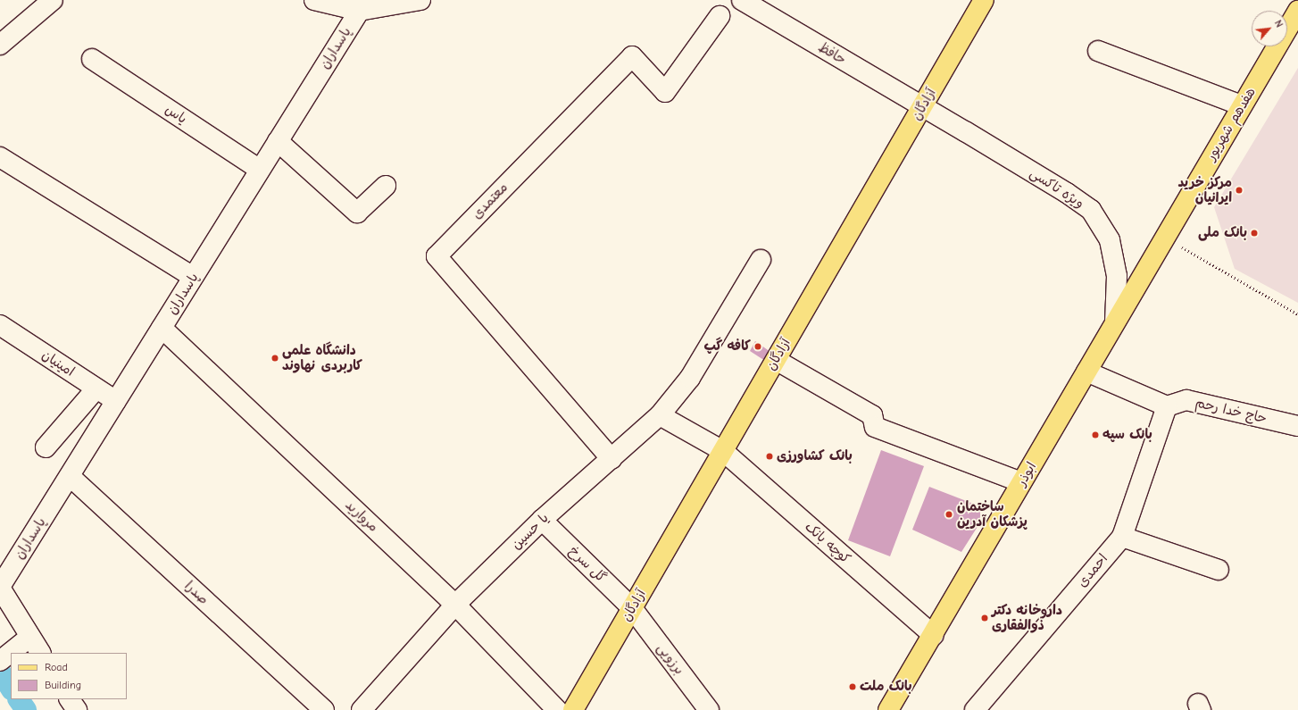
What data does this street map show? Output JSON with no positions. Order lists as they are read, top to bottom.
{
  "streets": {
    "main road": ["آزادگان", "هفدهم شهریور", "ابوذر"],
    "street": [
      "پاسداران",
      "حافظ",
      "یاس",
      "ویژه تاکسی",
      "معتمدی",
      "امینیان",
      "حاج خدا رحم",
      "مروارید",
      "یا حسین",
      "کوچه بانک",
      "گل سرخ",
      "احمدی",
      "صدرا",
      "برزویی"
    ]
  },
  "crossings": [
    ["پاسداران", "یاس"],
    ["پاسداران", "امینیان"],
    ["پاسداران", "مروارید"],
    ["پاسداران", "صدرا"],
    ["حافظ", "آزادگان"],
    ["حافظ", "ویژه تاکسی"],
    ["آزادگان", "ویژه تاکسی"],
    ["آزادگان", "کوچه بانک"],
    ["آزادگان", "گل سرخ"],
    ["آزادگان", "برزویی"],
    ["هفدهم شهریور", "ابوذر"],
    ["ویژه تاکسی", "ابوذر"],
    ["معتمدی", "یا حسین"],
    ["حاج خدا رحم", "احمدی"],
    ["ابوذر", "کوچه بانک"],
    ["مروارید", "یا حسین"],
    ["یا حسین", "گل سرخ"],
    ["گل سرخ", "برزویی"]
  ],
  "places": [
    "مرکز خرید ایرانیان",
    "بانک ملی",
    "کافه گپ",
    "دانشگاه علمی کاربردی نهاوند",
    "بانک سپه",
    "بانک کشاورزی",
    "ساختمان پزشکان آدرین",
    "داروخانه دکتر ذوالفقاری",
    "بانک ملت"
  ],
  "legend": ["Road", "Building"],
  "north": "top right"
}
